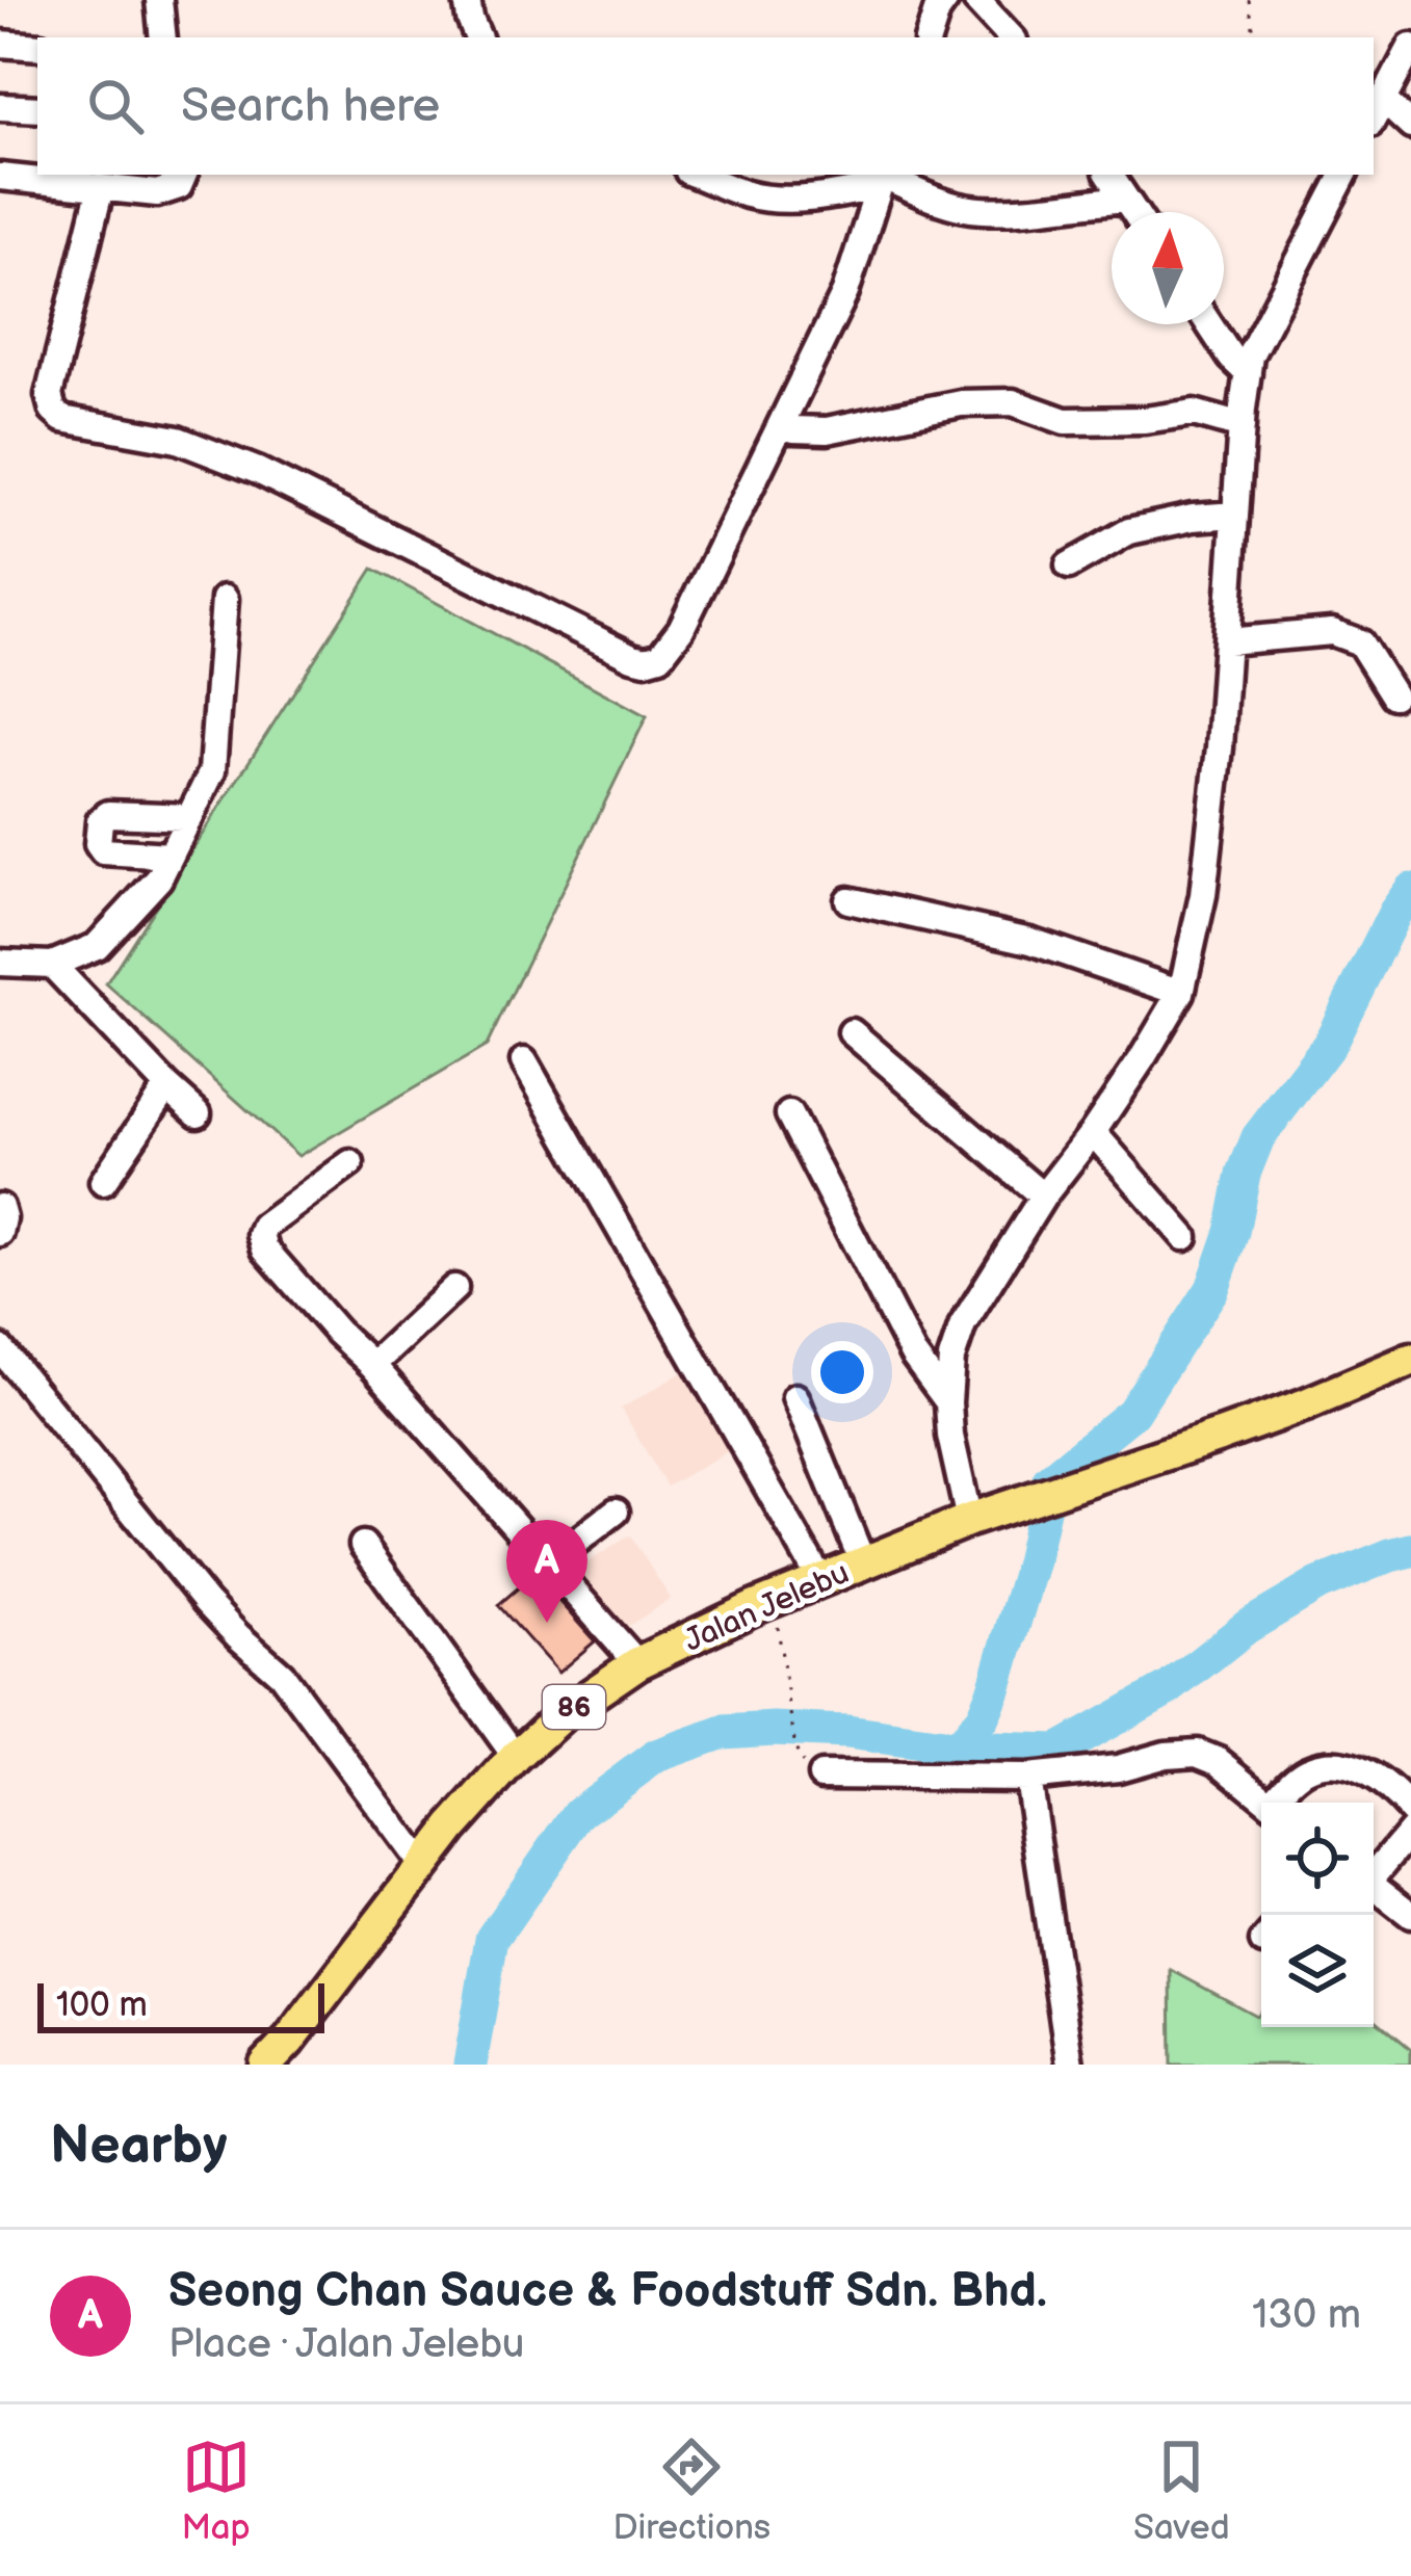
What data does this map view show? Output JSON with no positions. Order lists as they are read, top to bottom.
{
  "streets": {
    "main road": ["Jalan Jelebu", "86"]
  },
  "scale_bar": "100 m",
  "north": "top",
  "page": {
    "search": "Search here",
    "pins": "A",
    "scale": "100 m",
    "heading": "Nearby",
    "list": [
      {
        "mark": "A",
        "name": "Seong Chan Sauce & Foodstuff Sdn. Bhd.",
        "note": "Place · Jalan Jelebu",
        "value": "130 m"
      }
    ],
    "nav": ["Map", "Directions", "Saved"]
  }
}
